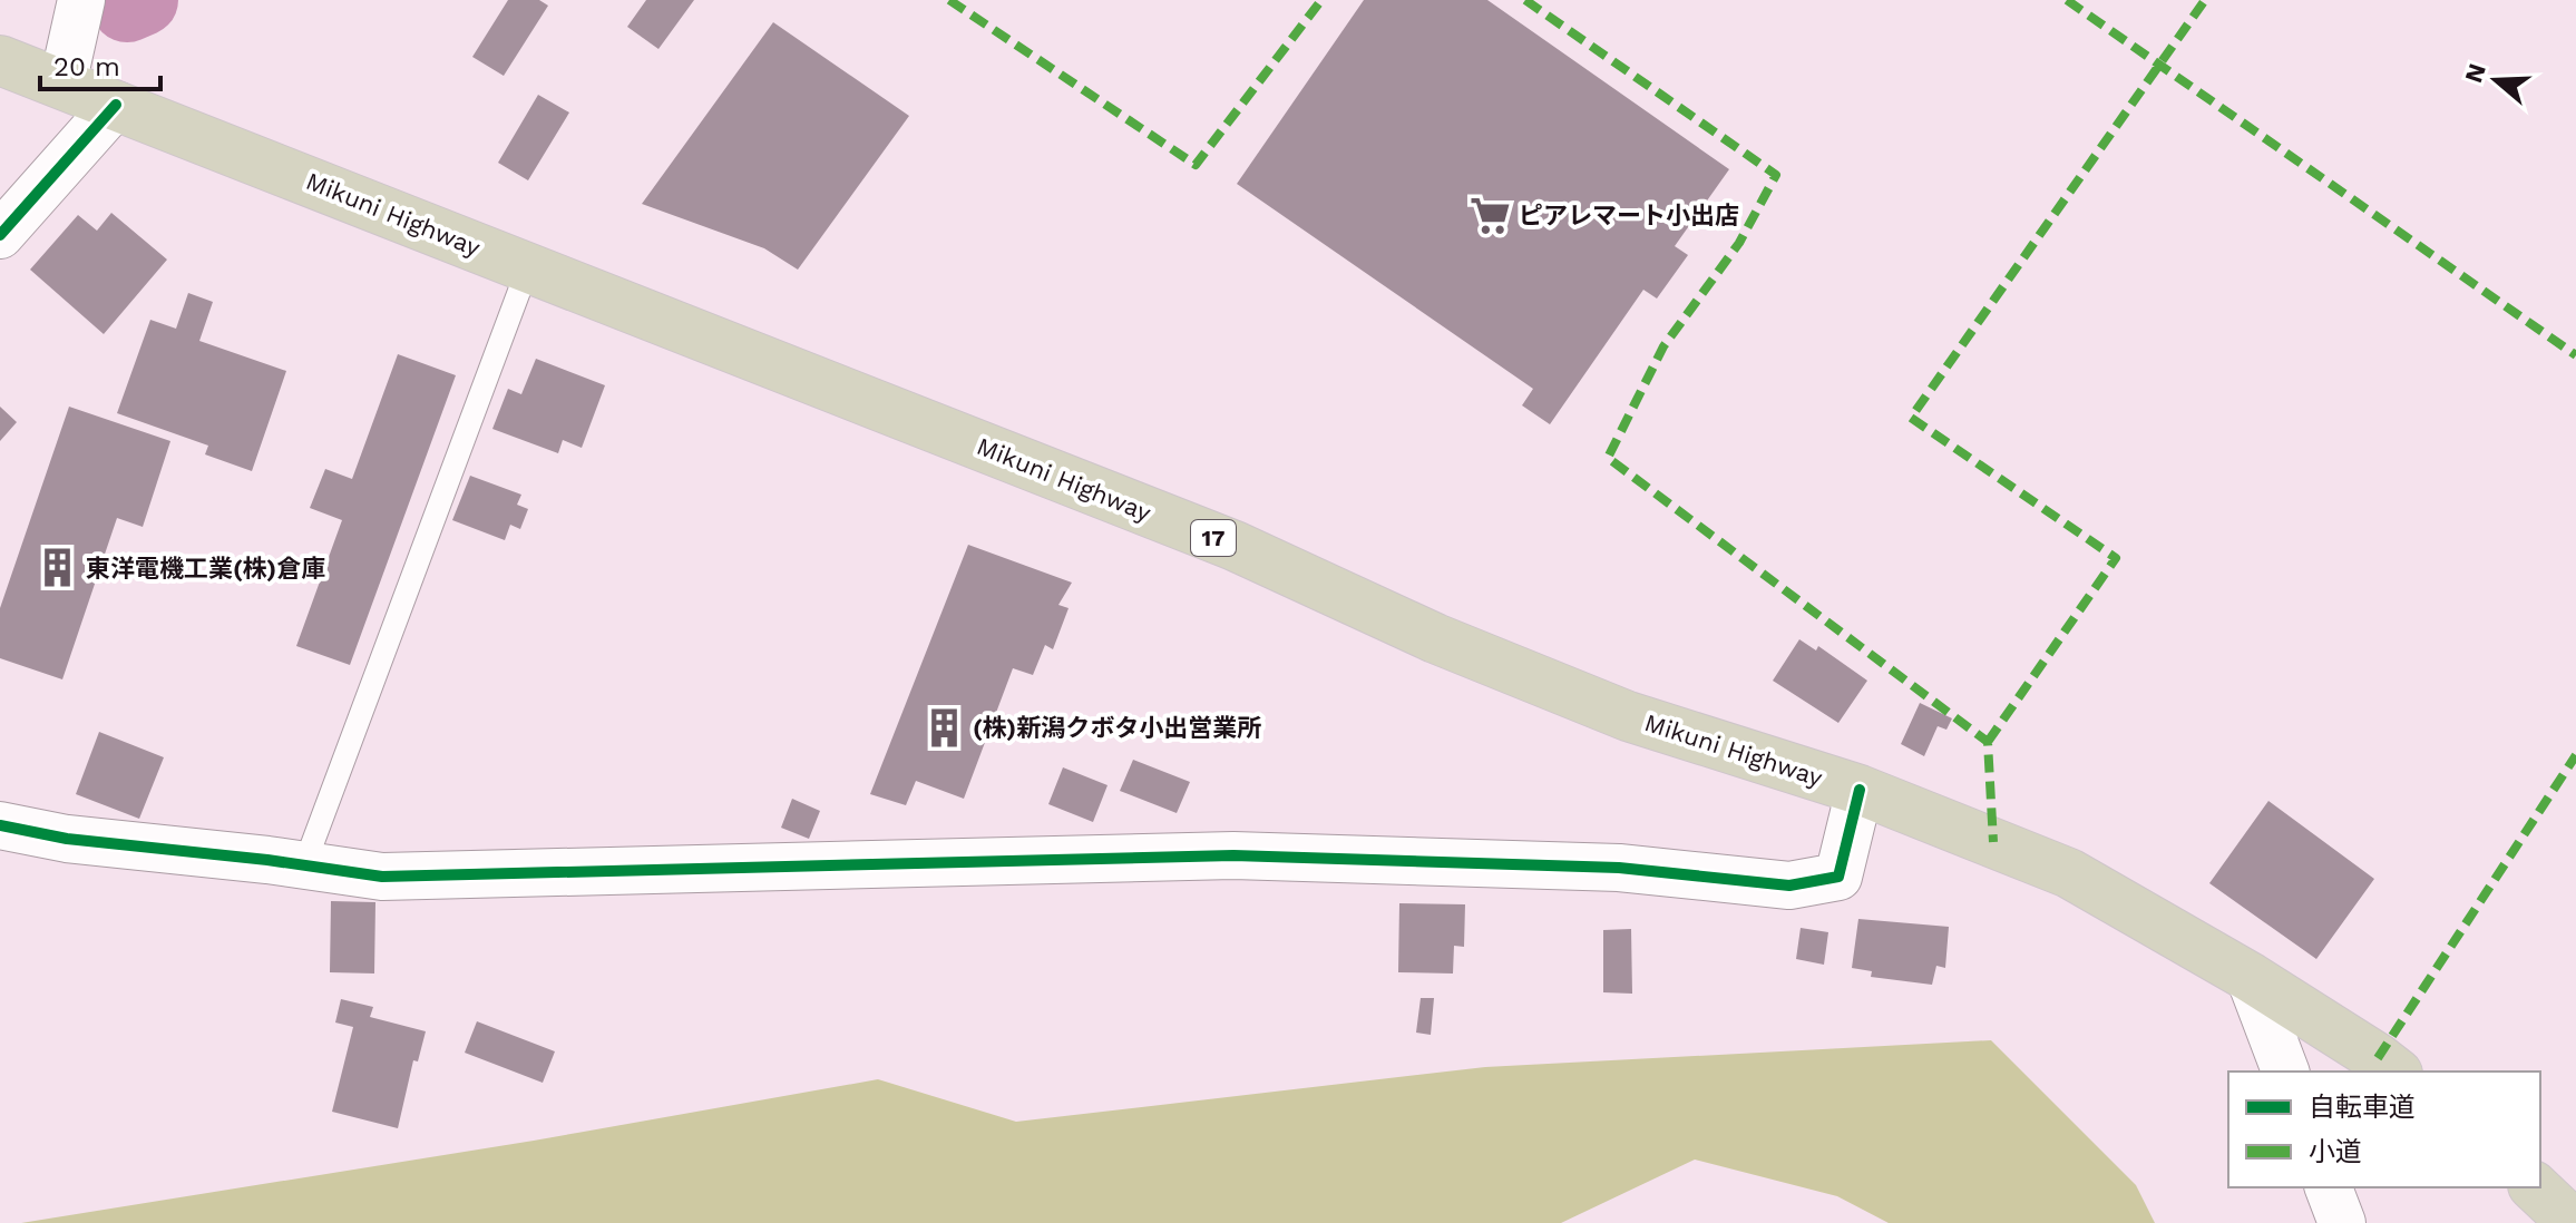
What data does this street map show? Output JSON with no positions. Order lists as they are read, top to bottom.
{
  "streets": {
    "highway": ["Mikuni Highway", "17"]
  },
  "places": {
    "supermarket": ["ピアレマート小出店"],
    "building": ["東洋電機工業(株)倉庫", "(株)新潟クボタ小出営業所"]
  },
  "legend": ["自転車道", "小道"],
  "scale_bar": "20 m",
  "north": "left"
}
